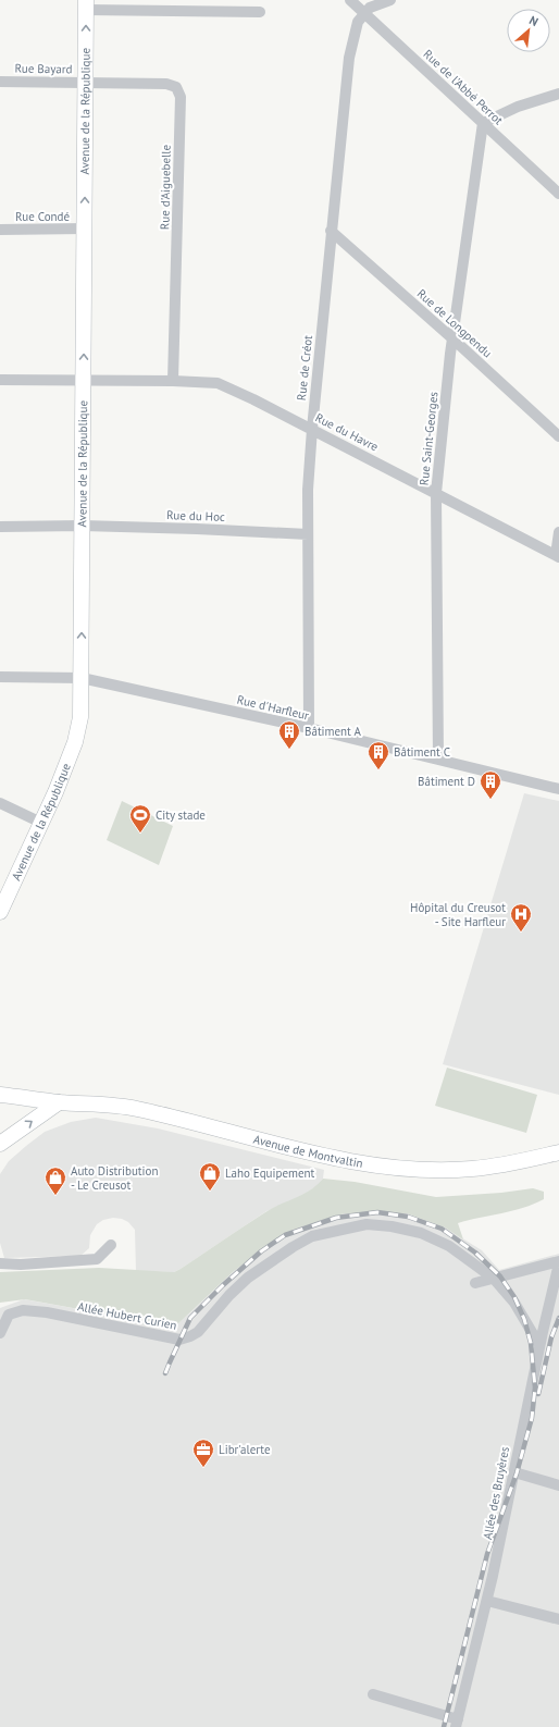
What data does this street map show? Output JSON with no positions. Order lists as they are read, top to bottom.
{
  "streets": {
    "street": [
      "Rue Bayard",
      "Rue de l'Abbé Perrot",
      "Avenue de la République",
      "Rue d'Aiguebelle",
      "Rue Condé",
      "Rue de Longpendu",
      "Rue de Créot",
      "Rue du Havre",
      "Rue Saint-Georges",
      "Rue du Hoc",
      "Rue d'Harfleur",
      "Avenue de Montvaltin",
      "Allée Hubert Curien",
      "Allée des Bruyères"
    ]
  },
  "crossings": [
    ["Rue Bayard", "Avenue de la République"],
    ["Rue Bayard", "Rue d'Aiguebelle"],
    ["Rue de l'Abbé Perrot", "Rue de Créot"],
    ["Rue de l'Abbé Perrot", "Rue Saint-Georges"],
    ["Avenue de la République", "Rue d'Aiguebelle"],
    ["Avenue de la République", "Rue Condé"],
    ["Avenue de la République", "Rue du Havre"],
    ["Avenue de la République", "Rue du Hoc"],
    ["Avenue de la République", "Rue d'Harfleur"],
    ["Rue d'Aiguebelle", "Rue du Havre"],
    ["Rue de Longpendu", "Rue de Créot"],
    ["Rue de Longpendu", "Rue Saint-Georges"],
    ["Rue de Créot", "Rue du Havre"],
    ["Rue de Créot", "Rue du Hoc"],
    ["Rue de Créot", "Rue d'Harfleur"],
    ["Rue du Havre", "Rue Saint-Georges"],
    ["Rue Saint-Georges", "Rue d'Harfleur"],
    ["Allée Hubert Curien", "Allée des Bruyères"]
  ],
  "one_way": ["Avenue de la République"],
  "places": {
    "building": ["Bâtiment A", "Bâtiment C", "Bâtiment D"],
    "sports": ["City stade"],
    "hospital": ["Hôpital du Creusot - Site Harfleur"],
    "shop": ["Laho Equipement", "Auto Distribution - Le Creusot"],
    "office": ["Libr'alerte"]
  },
  "north": "top right"
}
